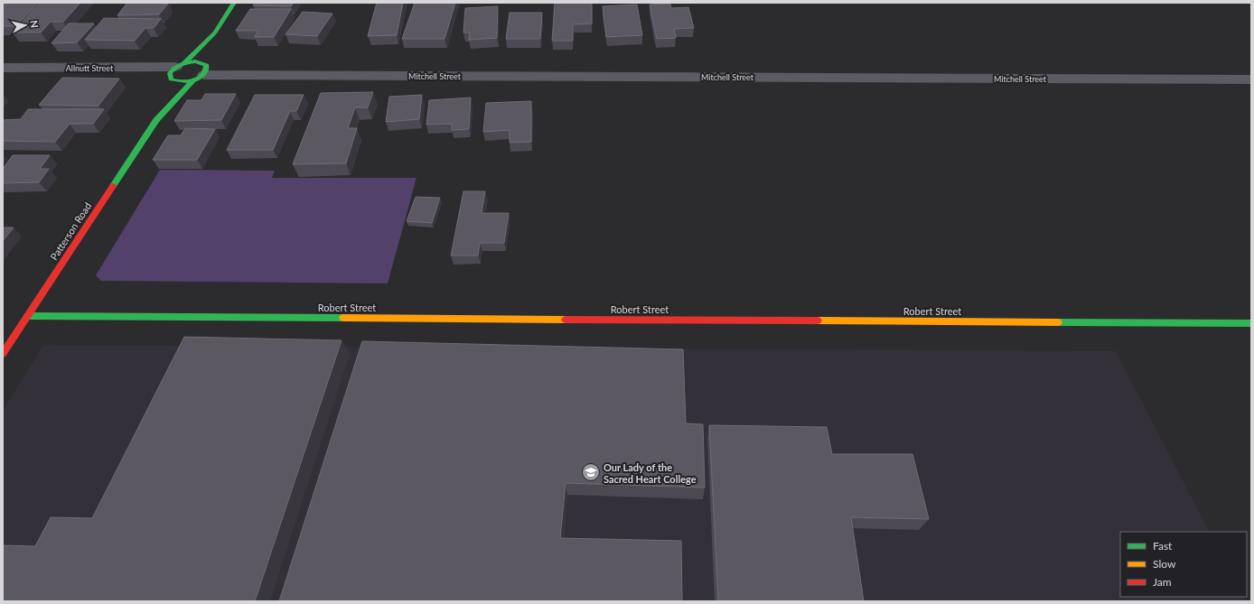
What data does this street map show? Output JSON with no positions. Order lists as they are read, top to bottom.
{
  "streets": {
    "street": [
      "Allnutt Street",
      "Mitchell Street",
      "Patterson Road",
      "Robert Street"
    ]
  },
  "crossings": [
    ["Allnutt Street", "Patterson Road"],
    ["Mitchell Street", "Patterson Road"],
    ["Patterson Road", "Robert Street"]
  ],
  "places": {
    "school or university": ["Our Lady of the Sacred Heart College"]
  },
  "legend": ["Fast", "Slow", "Jam"],
  "north": "right"
}
